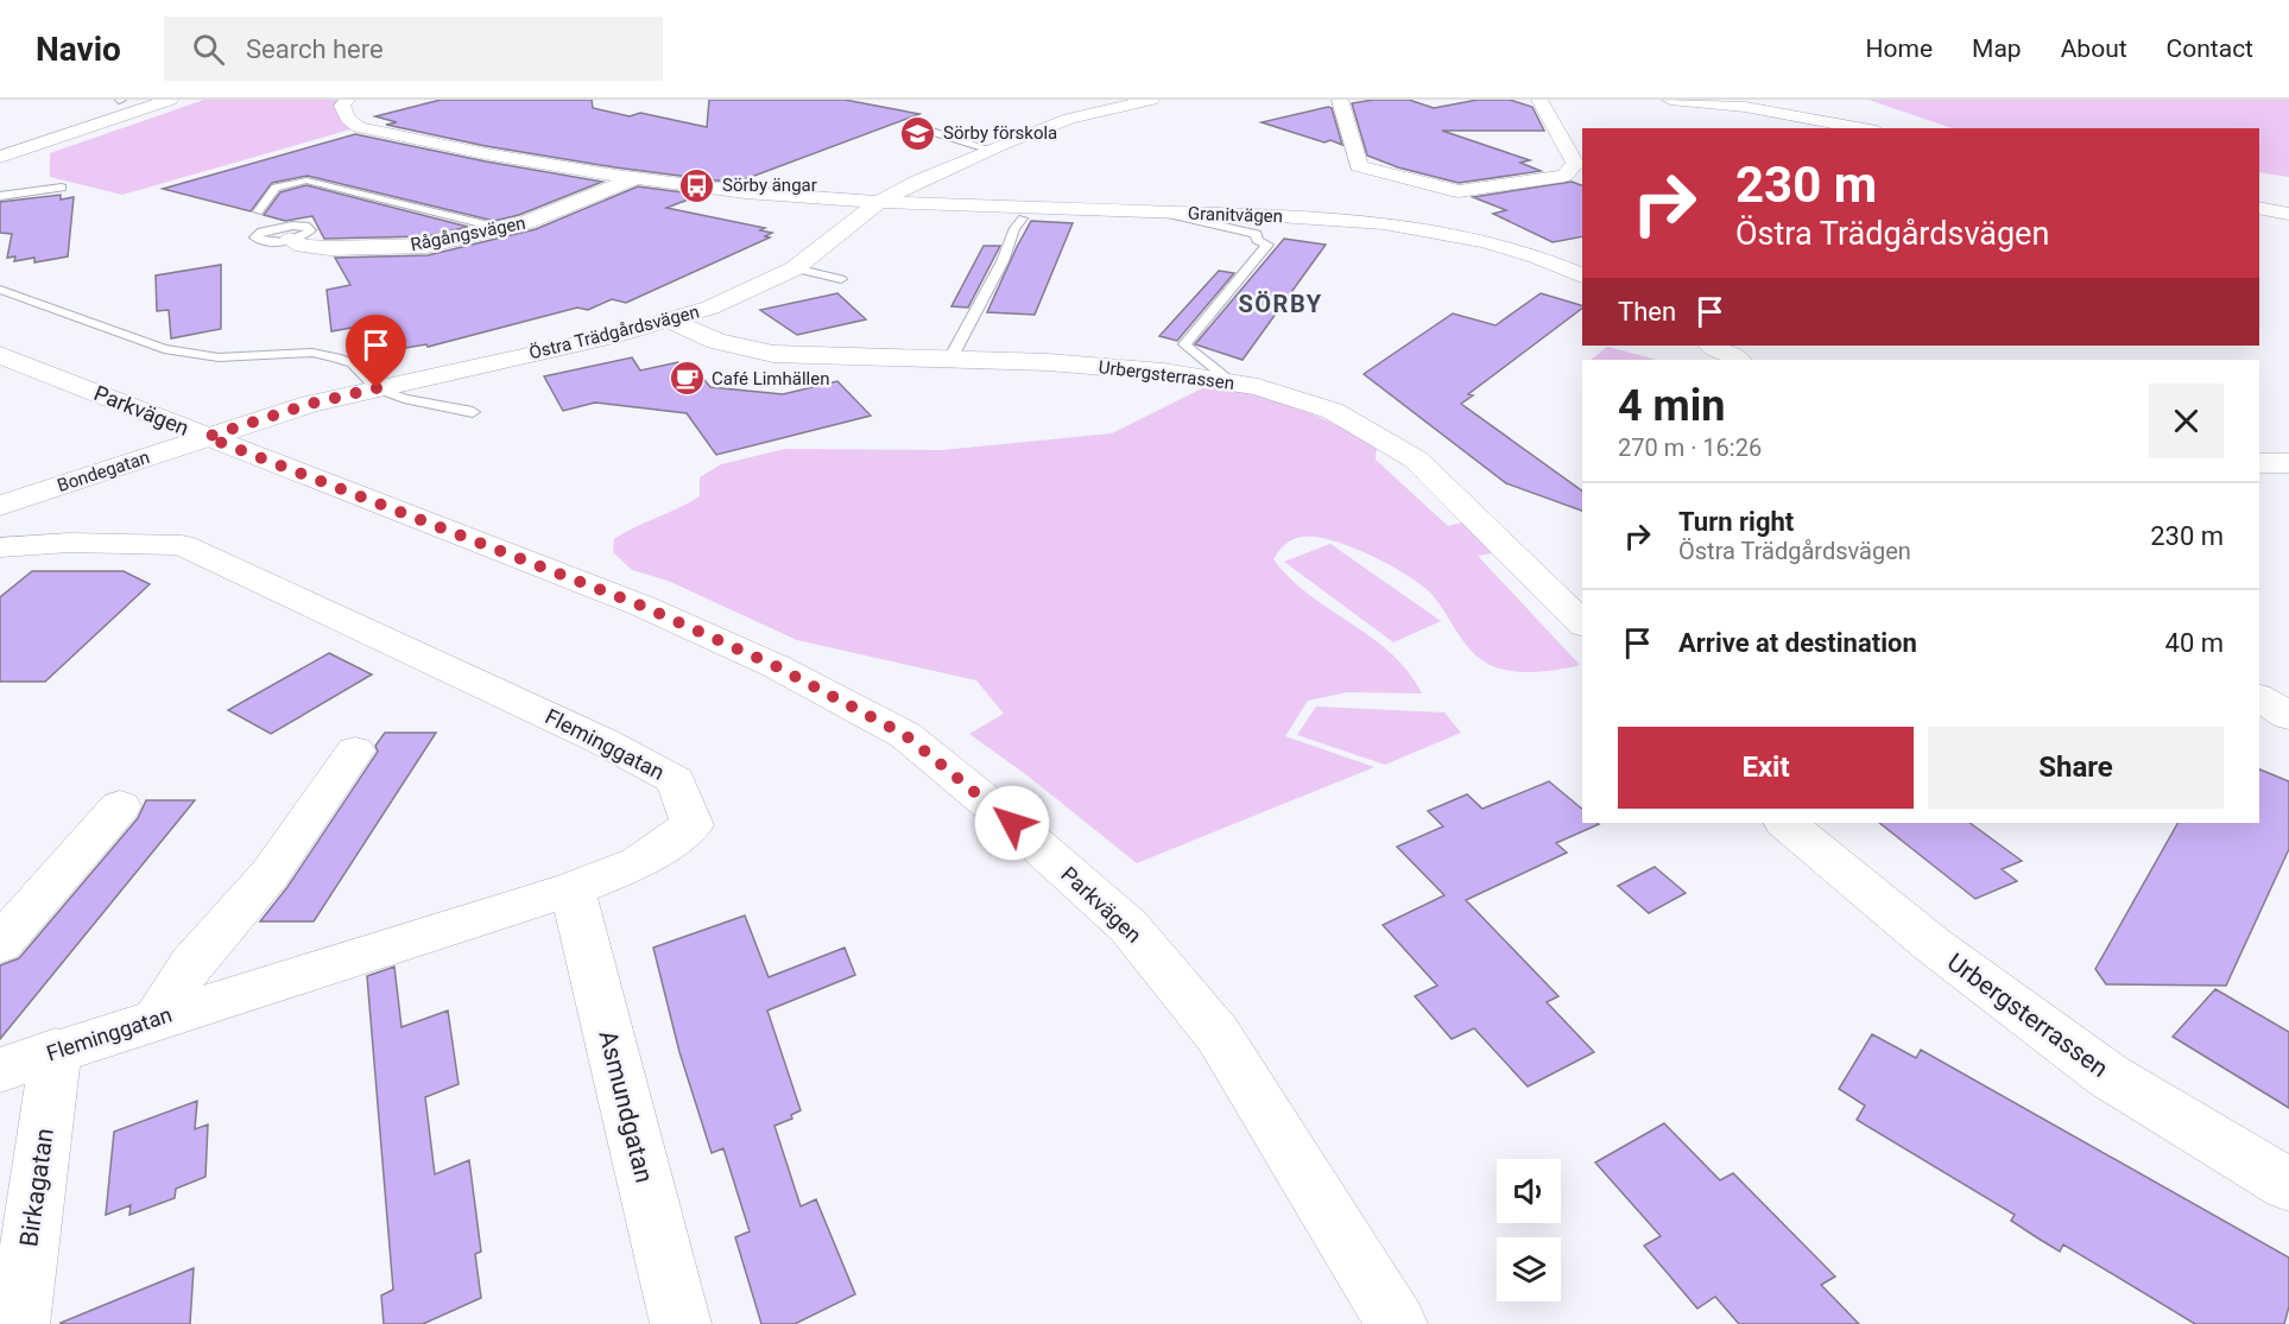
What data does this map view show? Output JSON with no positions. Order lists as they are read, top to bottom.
{
  "streets": {
    "street": [
      "Granitvägen",
      "Rågångsvägen",
      "Östra Trädgårdsvägen",
      "Urbergsterrassen",
      "Parkvägen",
      "Bondegatan",
      "Fleminggatan",
      "Asmundgatan",
      "Birkagatan"
    ]
  },
  "crossings": [
    ["Granitvägen", "Rågångsvägen"],
    ["Granitvägen", "Östra Trädgårdsvägen"],
    ["Rågångsvägen", "Östra Trädgårdsvägen"],
    ["Östra Trädgårdsvägen", "Urbergsterrassen"],
    ["Östra Trädgårdsvägen", "Parkvägen"],
    ["Östra Trädgårdsvägen", "Bondegatan"],
    ["Parkvägen", "Bondegatan"],
    ["Fleminggatan", "Asmundgatan"],
    ["Fleminggatan", "Birkagatan"]
  ],
  "districts": ["SÖRBY"],
  "places": {
    "school or university": ["Sörby förskola"],
    "bus stop": ["Sörby ängar"],
    "cafe": ["Café Limhällen"]
  },
  "page": {
    "header": "Navio",
    "search": "Search here",
    "nav": [
      "Home",
      "Map",
      "About",
      "Contact"
    ],
    "turn": ["230 m", "Östra Trädgårdsvägen"],
    "then": "Then",
    "heading": ["4 min", "270 m · 16:26"],
    "list": [
      {
        "name": "Turn right",
        "note": "Östra Trädgårdsvägen",
        "value": "230 m"
      },
      {
        "name": "Arrive at destination",
        "value": "40 m"
      }
    ],
    "buttons": ["Exit", "Share"]
  }
}
